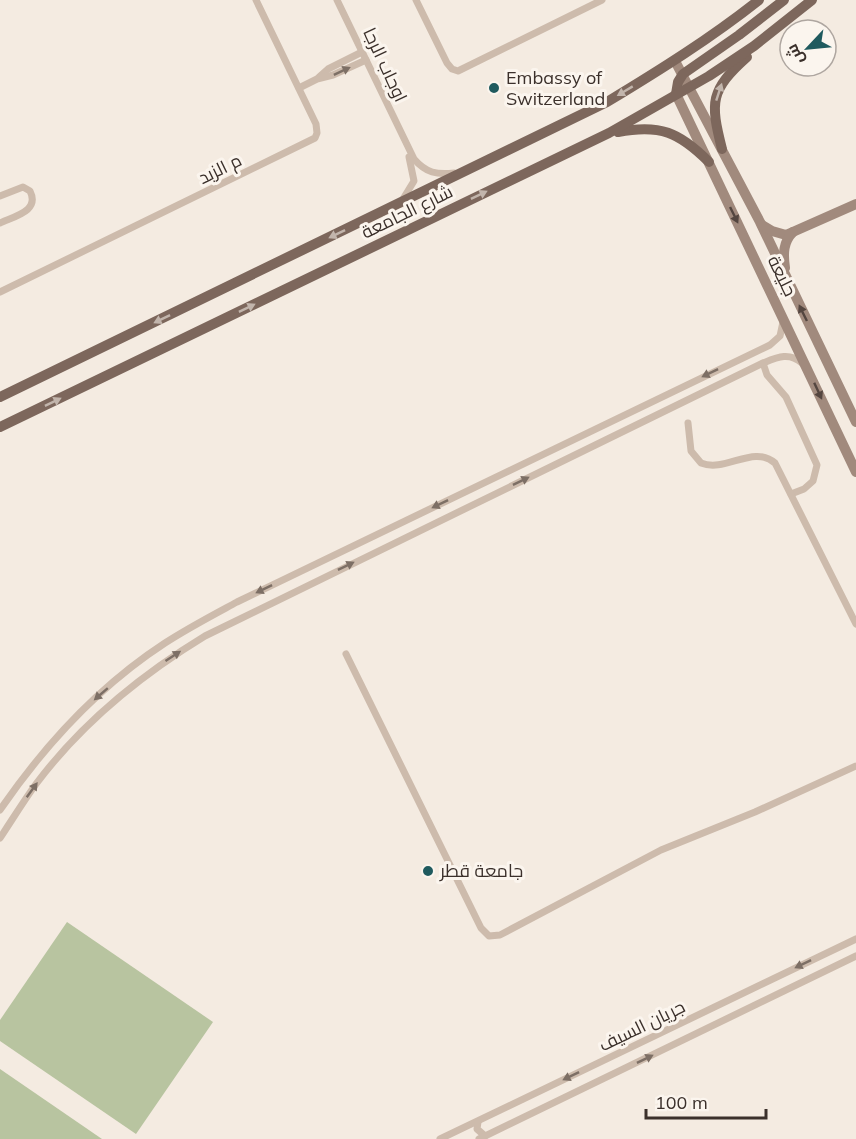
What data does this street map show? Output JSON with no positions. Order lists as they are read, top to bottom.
{
  "streets": {
    "main road": ["شارع الجامعة", "جليعة"],
    "street": ["اوجاب الرجا", "م الزبد", "جريان السيف"]
  },
  "crossings": [
    ["اوجاب الرجا", "شارع الجامعة"],
    ["شارع الجامعة", "جليعة"]
  ],
  "places": ["Embassy of Switzerland", "جامعة قطر"],
  "scale_bar": "100 m",
  "north": "bottom left"
}
